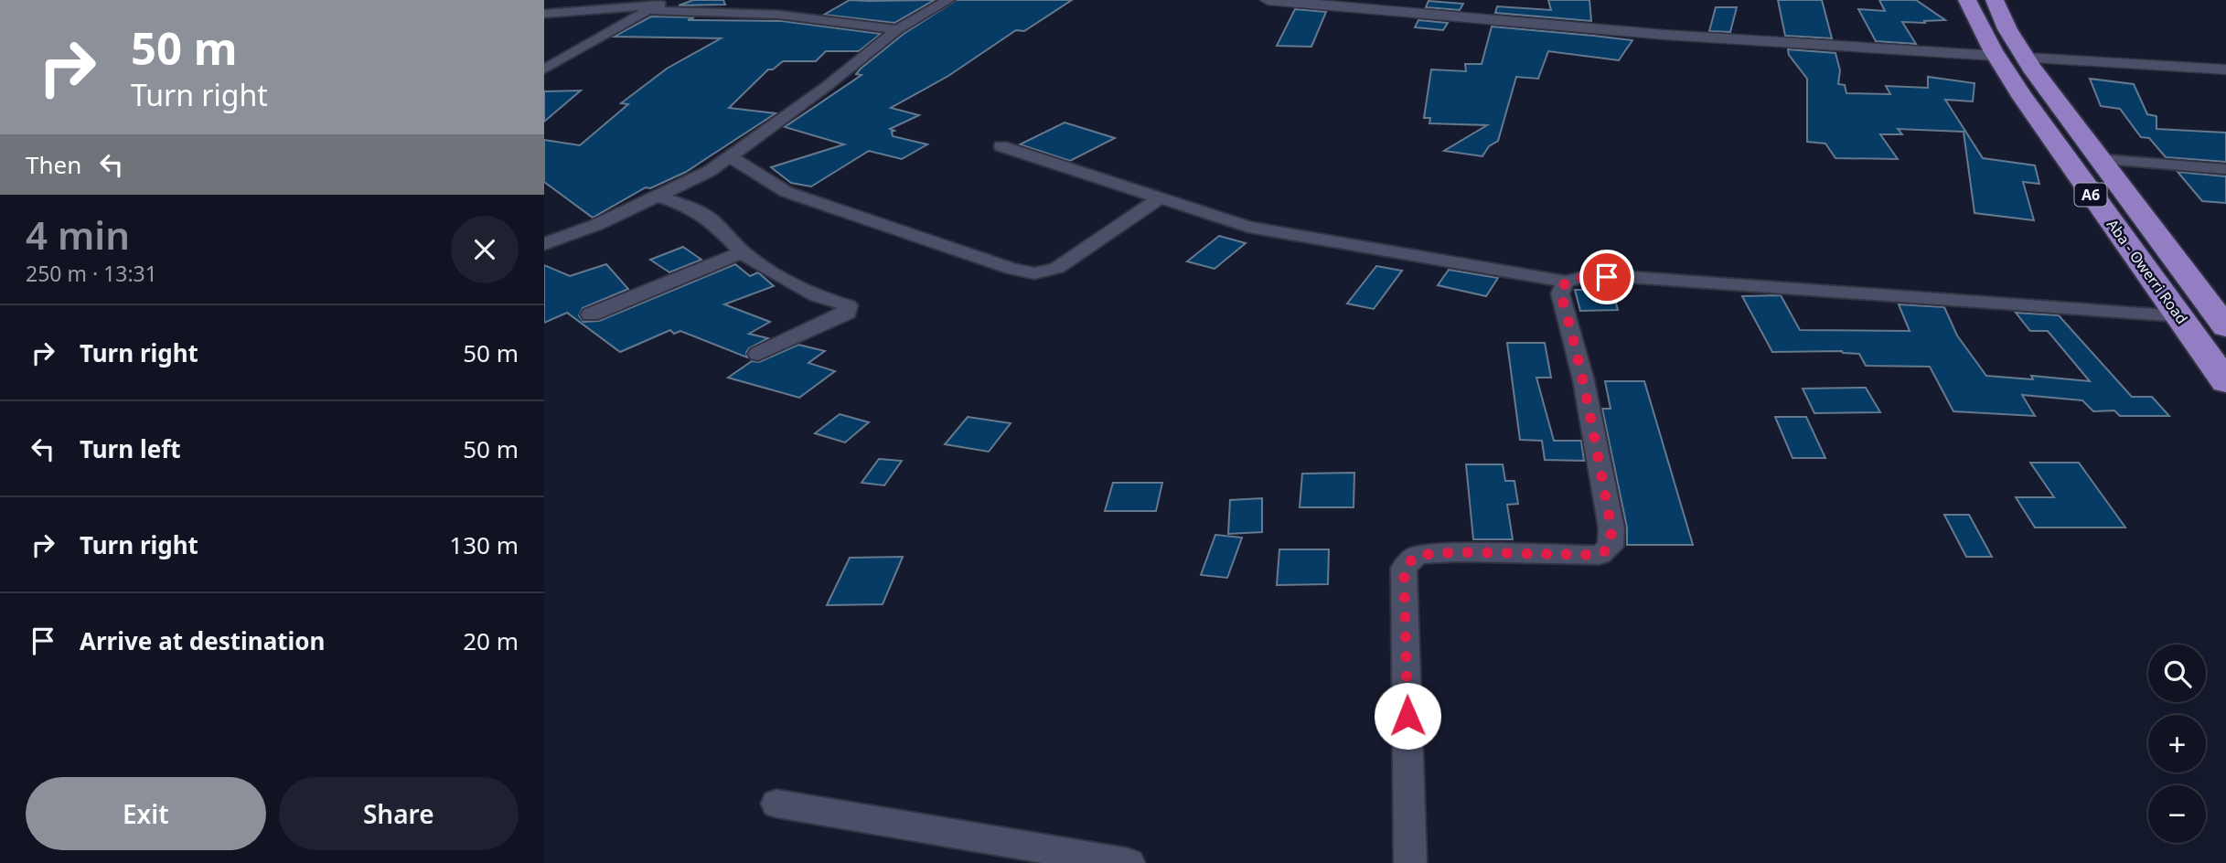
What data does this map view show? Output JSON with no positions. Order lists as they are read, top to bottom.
{
  "streets": {
    "highway": ["A6", "Aba - Owerri Road"]
  },
  "page": {
    "turn": ["50 m", "Turn right"],
    "then": "Then",
    "heading": ["4 min", "250 m · 13:31"],
    "list": [
      {
        "name": "Turn right",
        "value": "50 m"
      },
      {
        "name": "Turn left",
        "value": "50 m"
      },
      {
        "name": "Turn right",
        "value": "130 m"
      },
      {
        "name": "Arrive at destination",
        "value": "20 m"
      }
    ],
    "map_buttons": ["+", "−"],
    "buttons": ["Exit", "Share"]
  }
}
